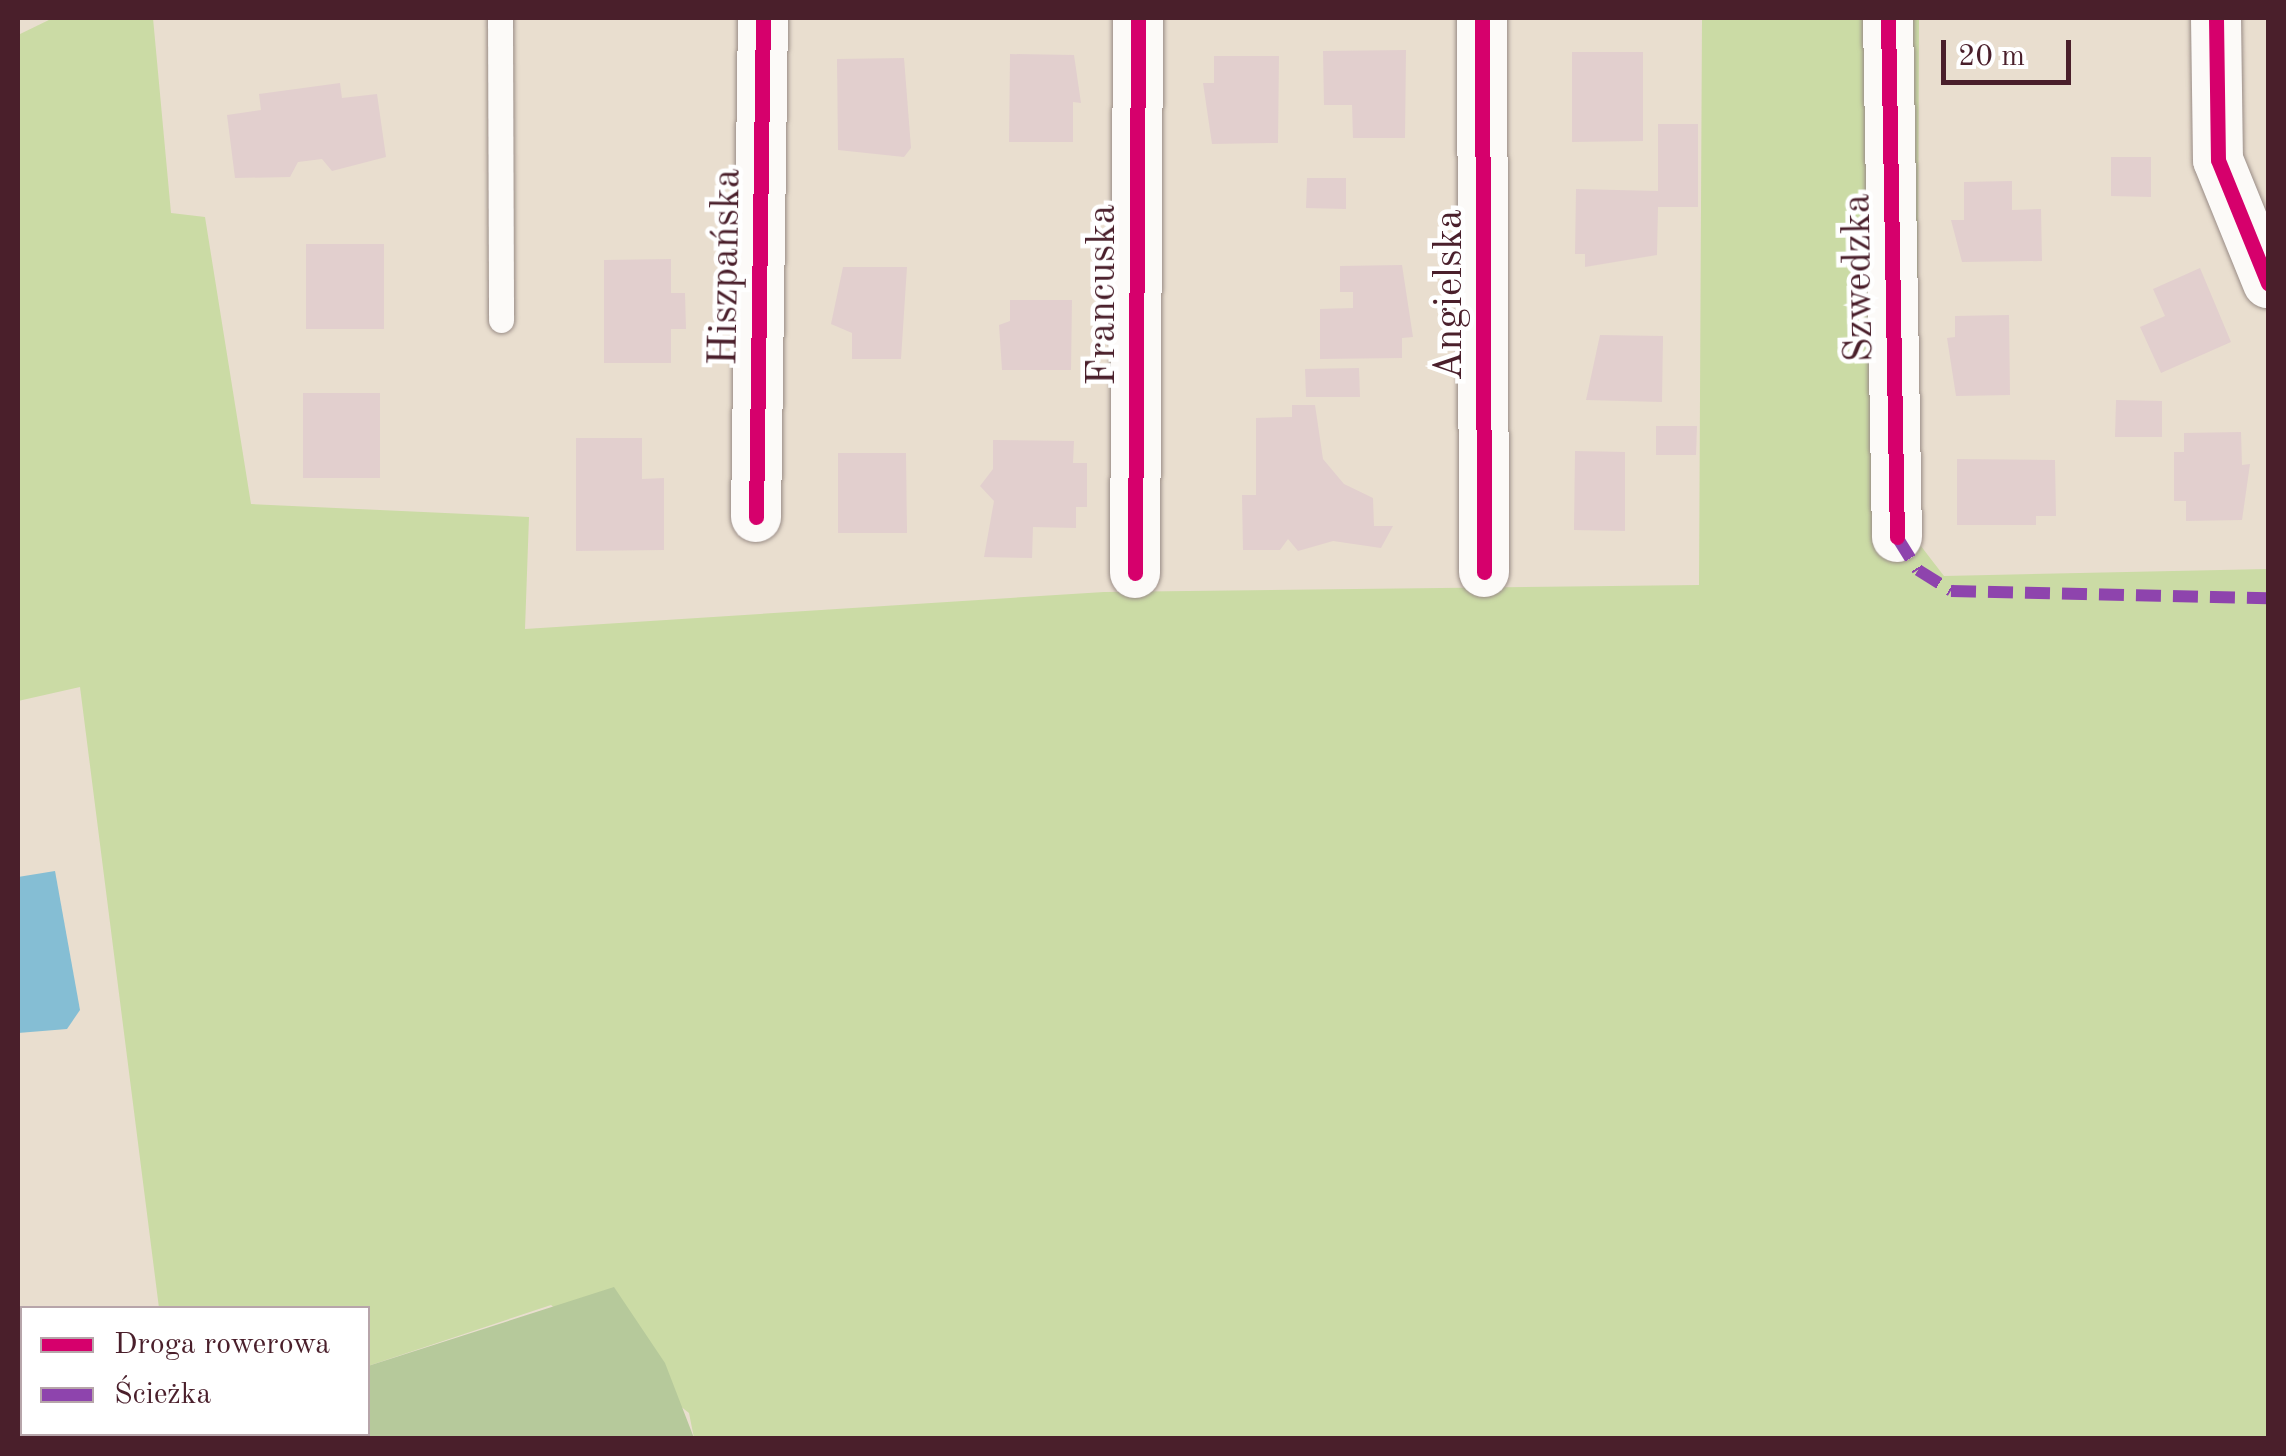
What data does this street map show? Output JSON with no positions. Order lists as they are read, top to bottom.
{
  "streets": {
    "street": [
      "Hiszpańska",
      "Szwedzka",
      "Francuska",
      "Angielska"
    ]
  },
  "legend": ["Droga rowerowa", "Ścieżka"],
  "scale_bar": "20 m"
}
